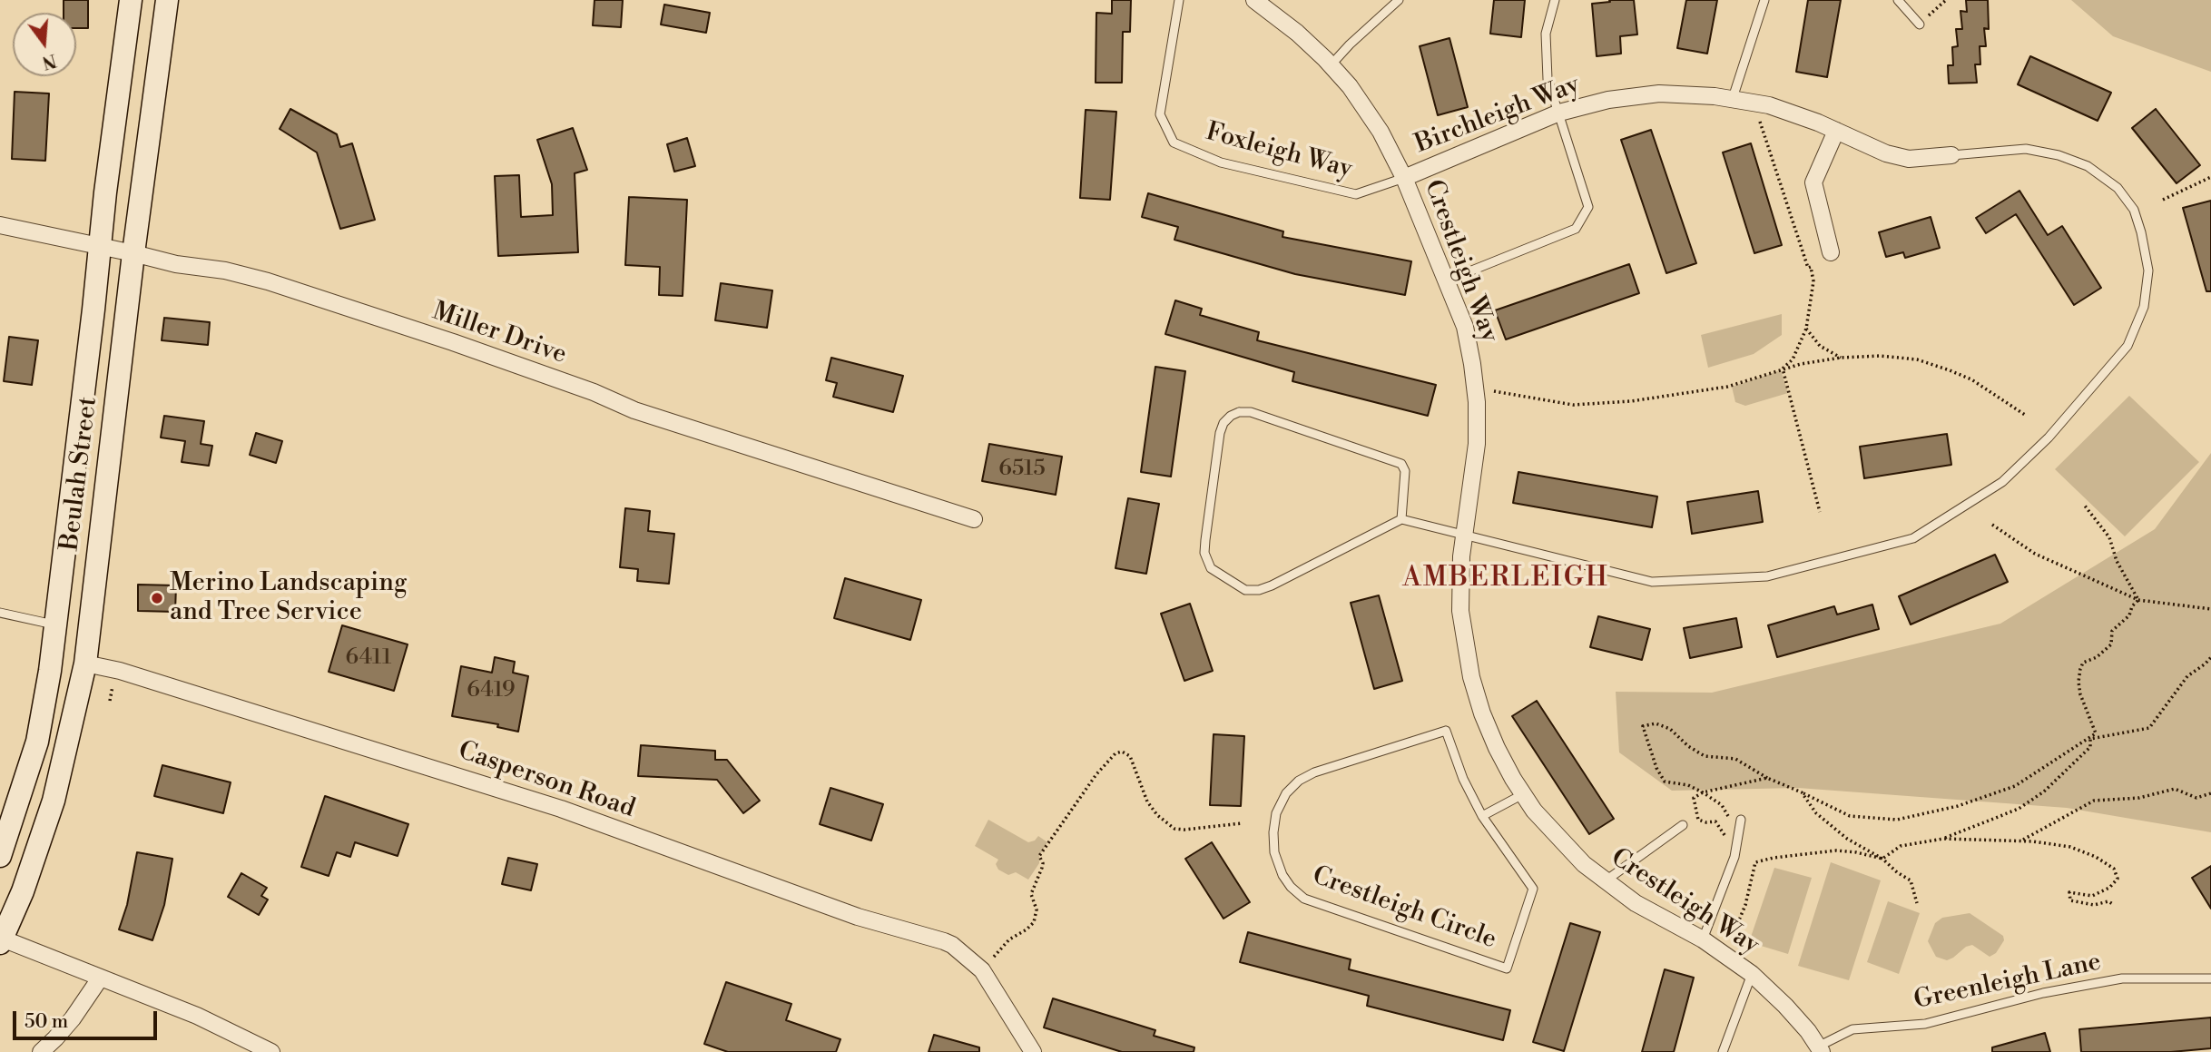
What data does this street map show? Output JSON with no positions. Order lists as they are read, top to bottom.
{
  "streets": {
    "main road": ["Beulah Street"],
    "street": [
      "Birchleigh Way",
      "Crestleigh Way",
      "Miller Drive",
      "Casperson Road"
    ],
    "lane": ["Foxleigh Way", "Crestleigh Circle", "Greenleigh Lane"]
  },
  "crossings": [
    ["Birchleigh Way", "Foxleigh Way"],
    ["Birchleigh Way", "Crestleigh Way"],
    ["Foxleigh Way", "Crestleigh Way"],
    ["Crestleigh Way", "Greenleigh Lane"],
    ["Miller Drive", "Beulah Street"],
    ["Beulah Street", "Casperson Road"]
  ],
  "districts": ["AMBERLEIGH"],
  "places": ["Merino Landscaping and Tree Service"],
  "house_numbers": ["6515", "6411", "6419"],
  "scale_bar": "50 m",
  "north": "bottom"
}
